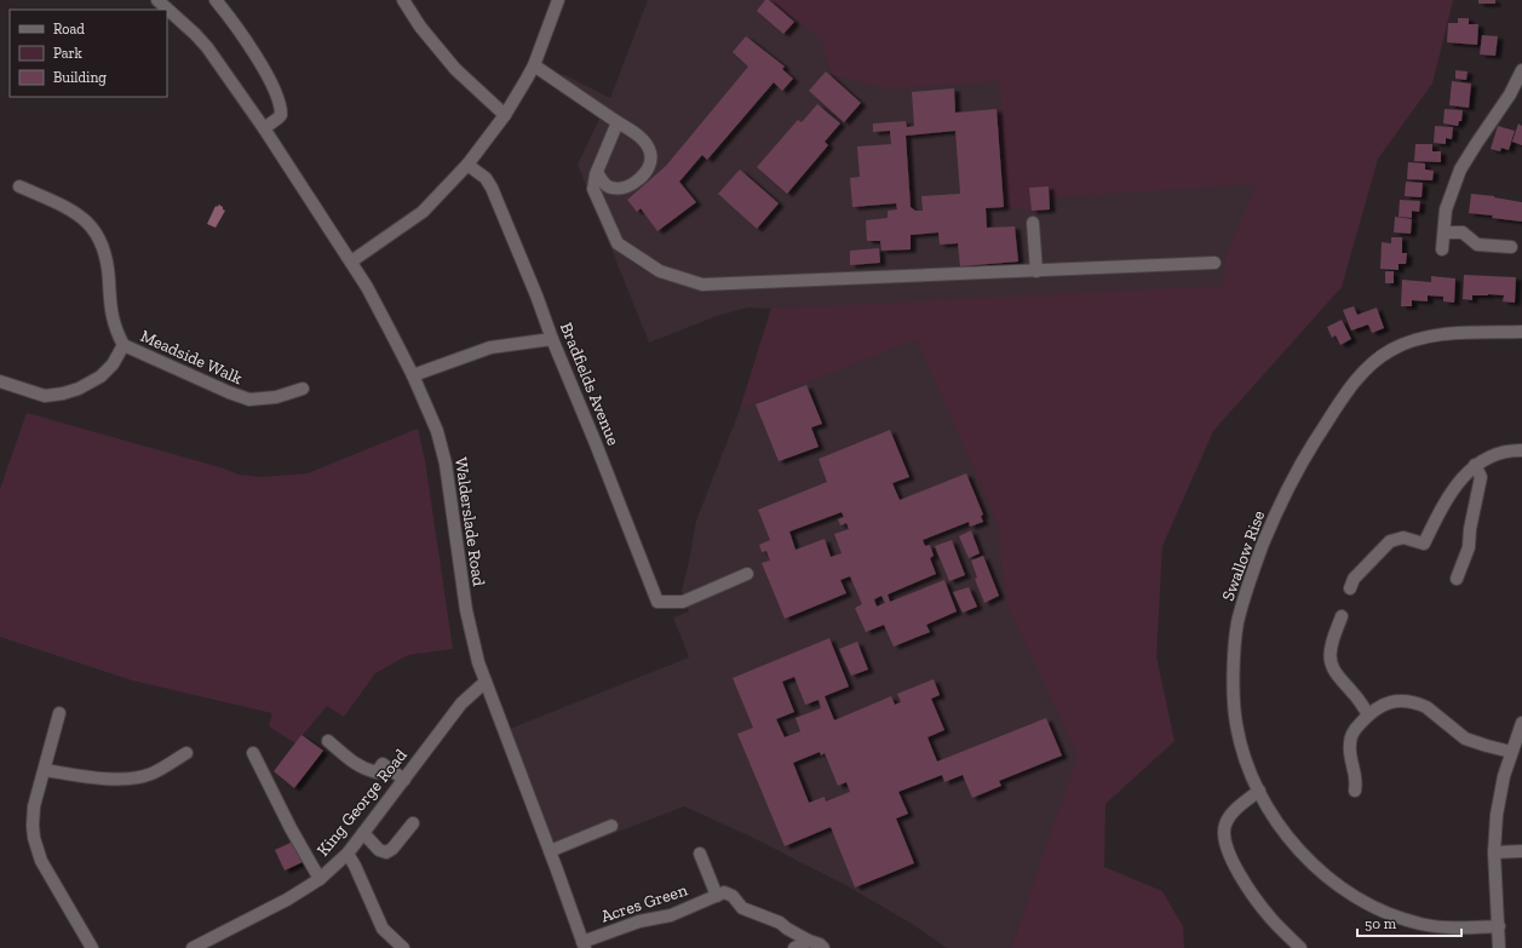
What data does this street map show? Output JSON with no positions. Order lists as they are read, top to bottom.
{
  "streets": {
    "street": [
      "Meadside Walk",
      "Bradfields Avenue",
      "Walderslade Road",
      "Swallow Rise",
      "King George Road",
      "Acres Green"
    ]
  },
  "crossings": [
    ["Walderslade Road", "King George Road"],
    ["Walderslade Road", "Acres Green"]
  ],
  "legend": ["Road", "Park", "Building"],
  "scale_bar": "50 m"
}
